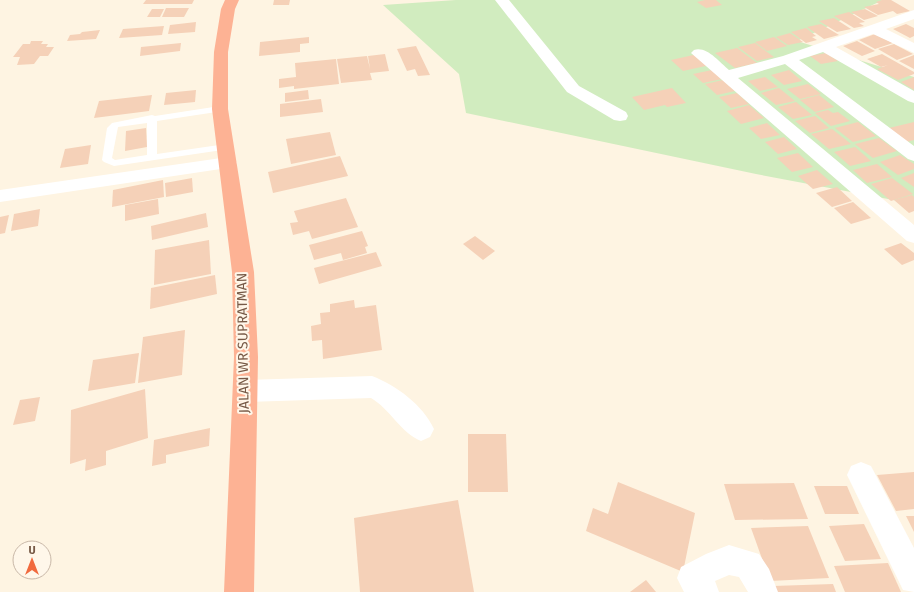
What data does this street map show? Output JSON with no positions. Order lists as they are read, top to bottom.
{
  "streets": {
    "highway": ["JALAN WR SUPRATMAN"]
  },
  "north": "top"
}
